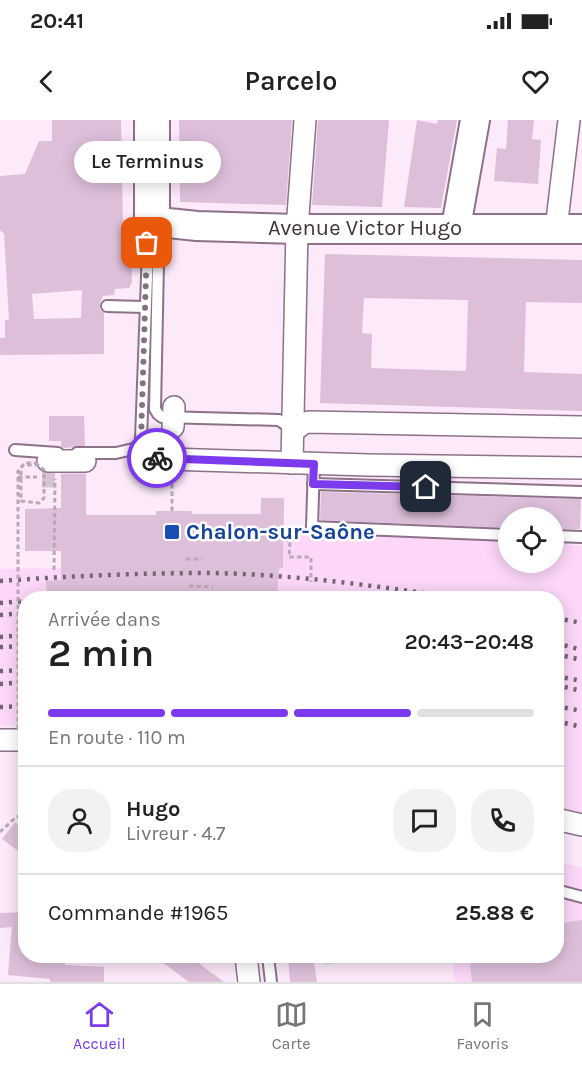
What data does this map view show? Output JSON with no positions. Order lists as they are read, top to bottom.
{
  "streets": {
    "street": ["Avenue Victor Hugo"]
  },
  "places": {
    "other": ["Le Terminus"],
    "transit": ["Chalon-sur-Saône"]
  },
  "page": {
    "status": "20:41",
    "header": "Parcelo",
    "bubble": "Le Terminus",
    "heading": ["2 min", "Arrivée dans", "20:43–20:48"],
    "panel": [
      "Hugo",
      "Livreur · 4.7",
      "Commande #1965",
      "25.88 €"
    ],
    "bar": "En route · 110 m",
    "tabs": ["Accueil", "Carte", "Favoris"]
  }
}
